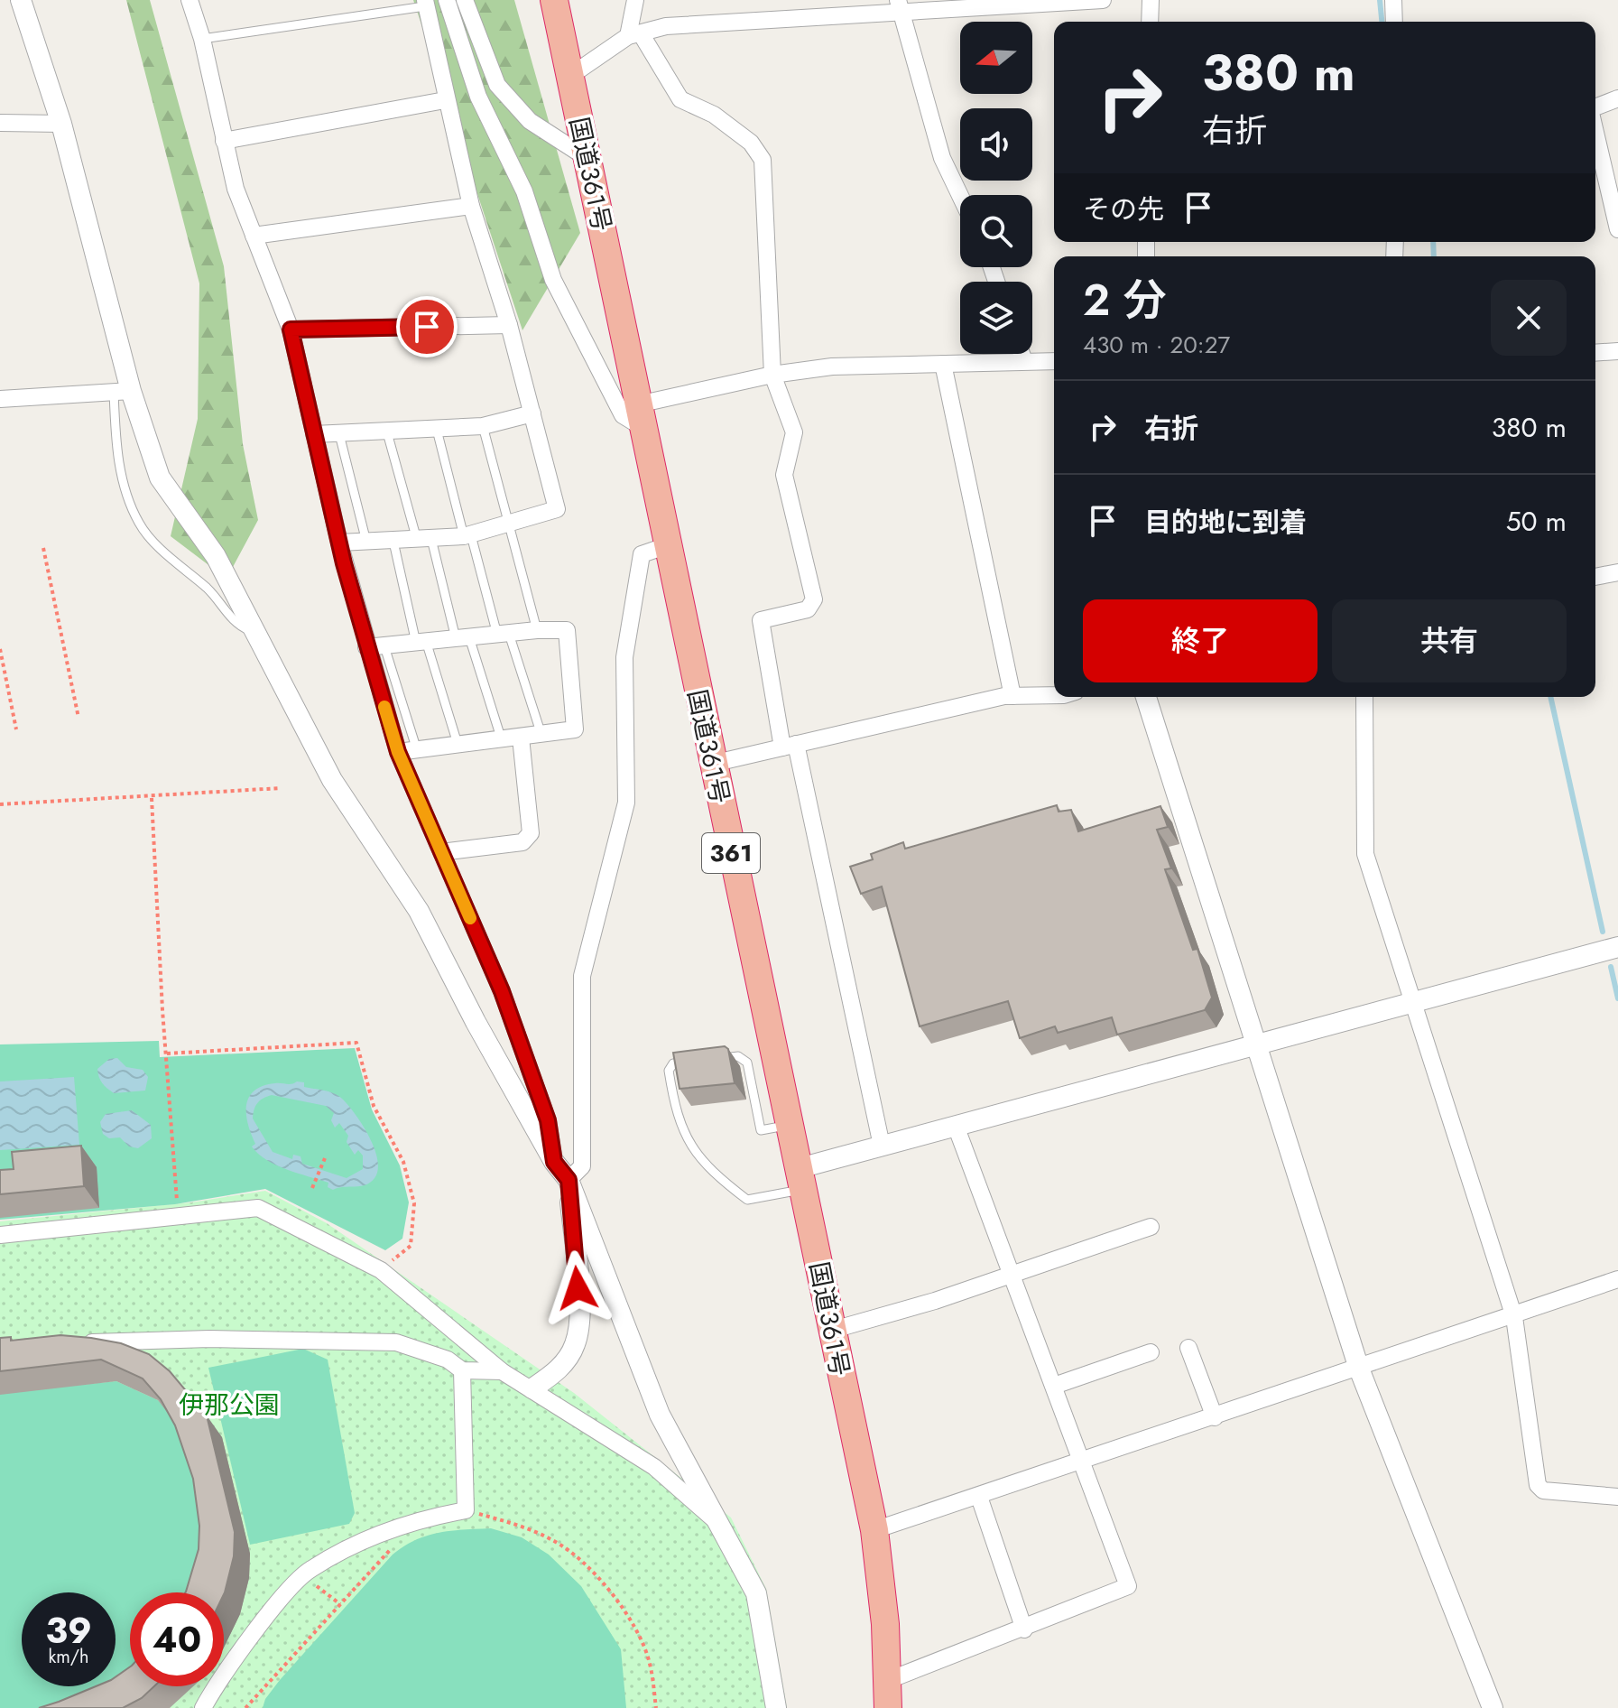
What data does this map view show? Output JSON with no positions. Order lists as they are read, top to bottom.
{
  "streets": {
    "highway": ["国道361号", "361"]
  },
  "parks": ["伊那公園"],
  "north": "left",
  "page": {
    "turn": ["380 m", "右折"],
    "then": "その先",
    "heading": ["2 分", "430 m · 20:27"],
    "list": [
      {
        "name": "右折",
        "value": "380 m"
      },
      {
        "name": "目的地に到着",
        "value": "50 m"
      }
    ],
    "buttons": ["終了", "共有"],
    "speed": "39 km/h",
    "limit": "40"
  }
}
